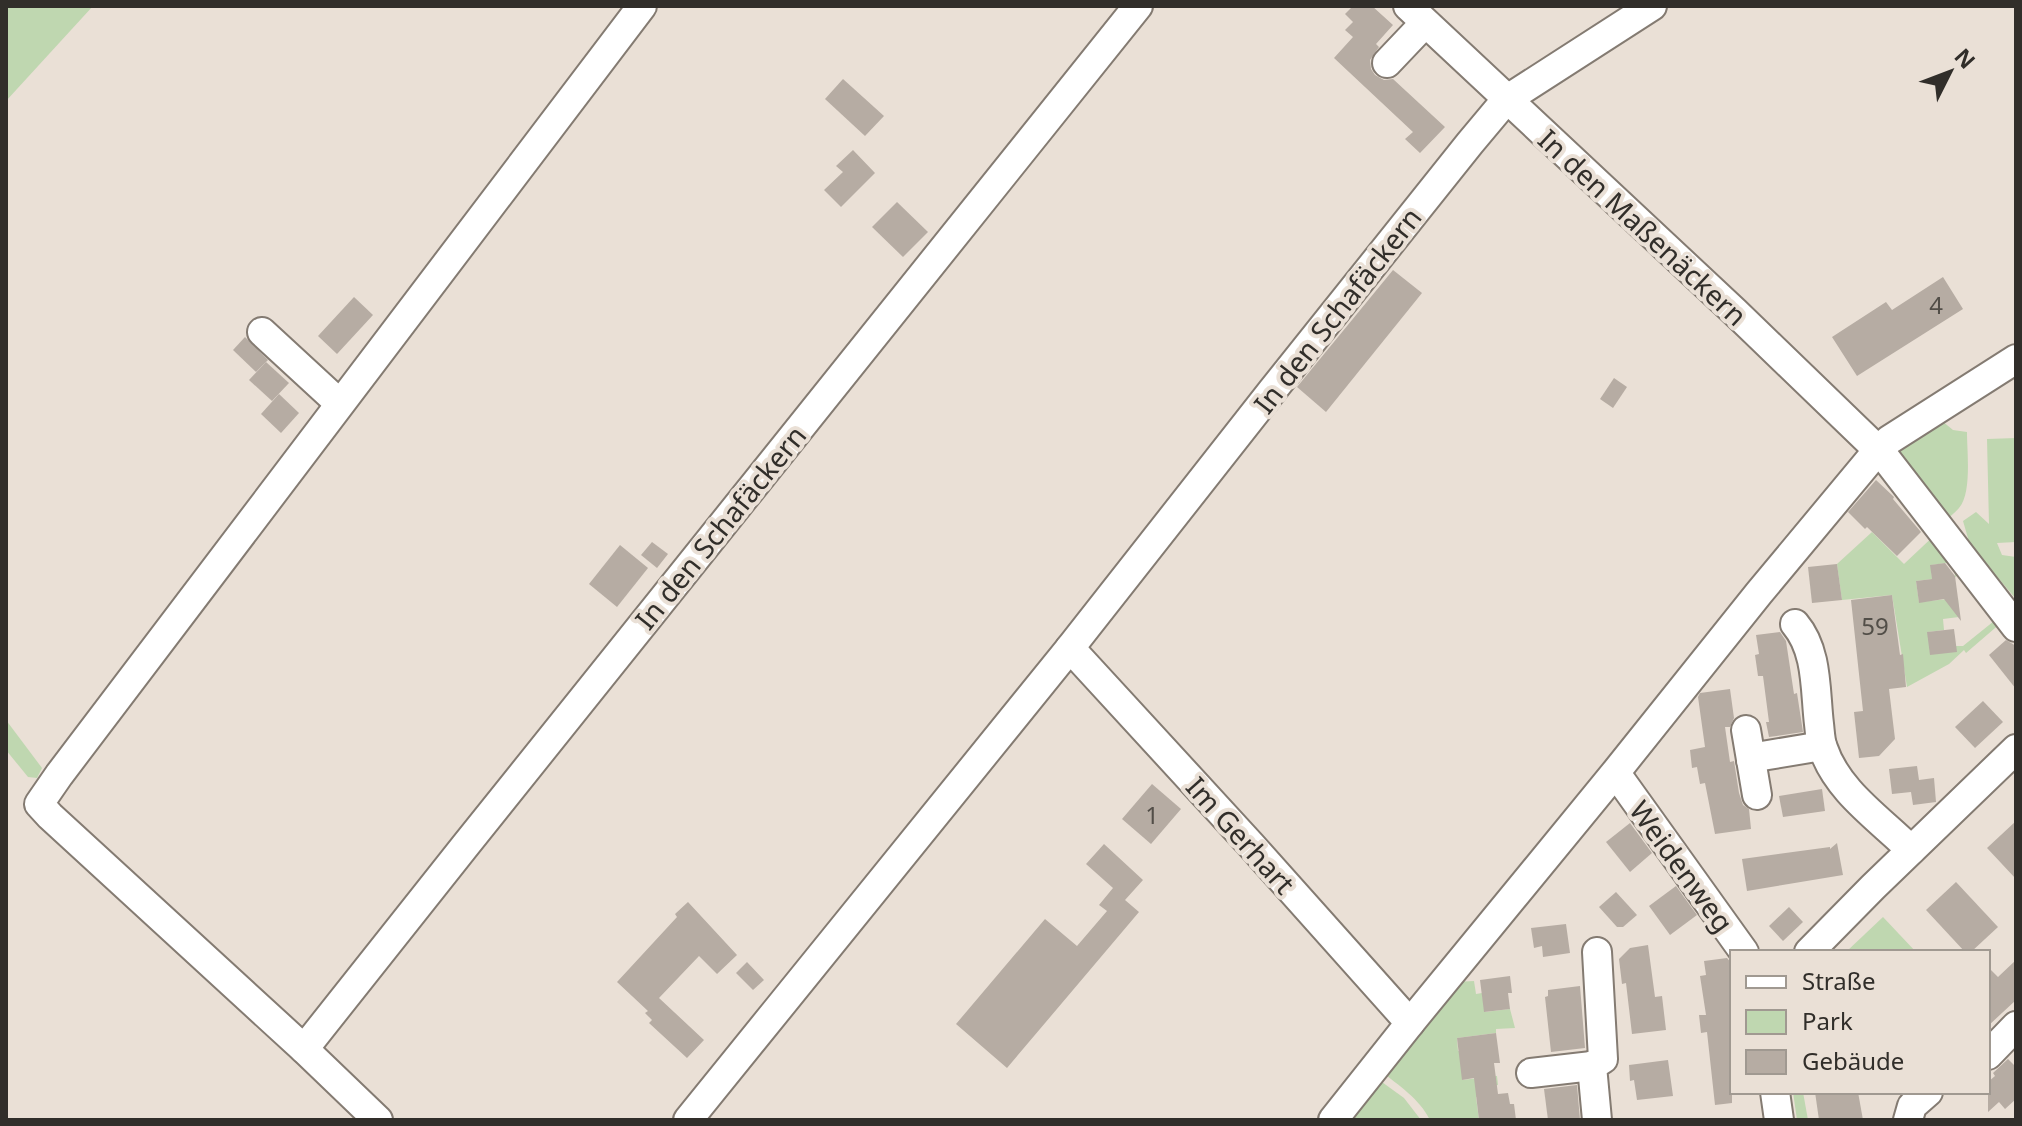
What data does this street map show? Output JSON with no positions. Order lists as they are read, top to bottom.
{
  "streets": {
    "street": [
      "In den Maßenäckern",
      "In den Schafäckern",
      "Im Gerhart",
      "Weidenweg"
    ]
  },
  "crossings": [
    ["In den Maßenäckern", "In den Schafäckern"],
    ["In den Schafäckern", "Im Gerhart"]
  ],
  "house_numbers": ["4", "59", "1"],
  "legend": ["Straße", "Park", "Gebäude"],
  "north": "top right"
}
